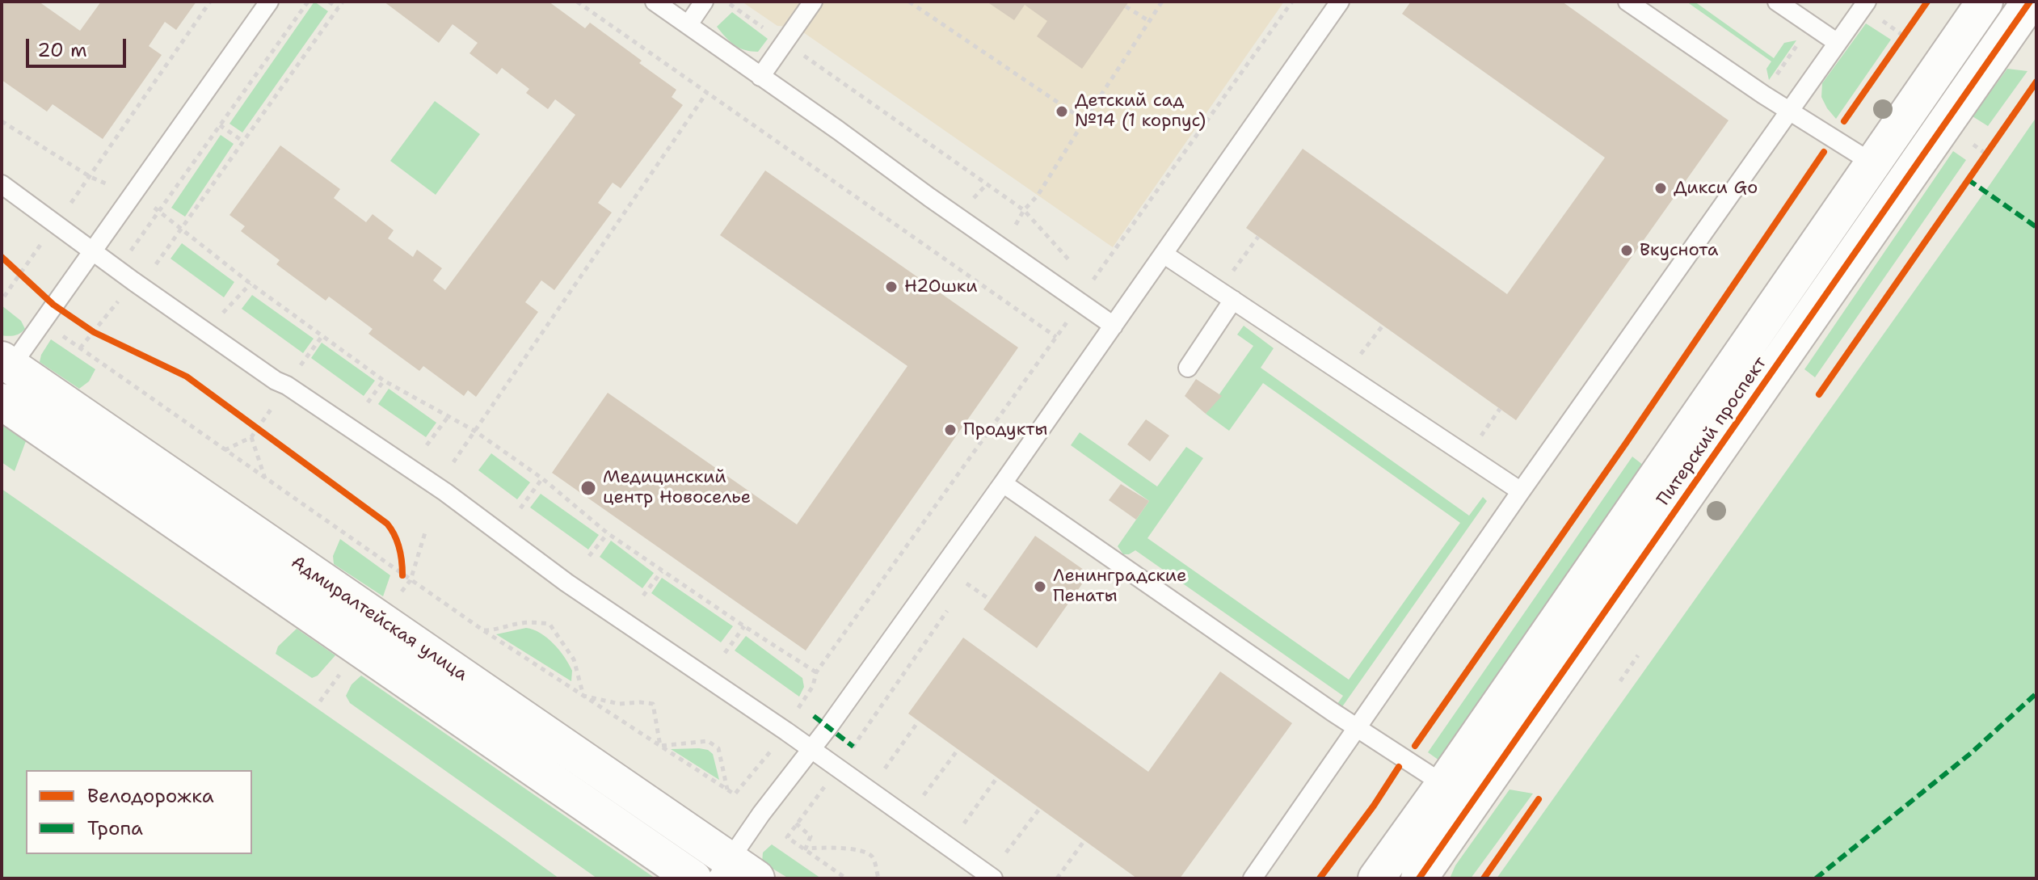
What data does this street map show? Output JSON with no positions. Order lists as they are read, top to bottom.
{
  "streets": {
    "street": ["Питерский проспект", "Адмиралтейская улица"]
  },
  "places": [
    "Детский сад №14 (1 корпус)",
    "Дикси Go",
    "Вкуснота",
    "H2Oшки",
    "Продукты",
    "Медицинский центр Новоселье",
    "Ленинградские Пенаты"
  ],
  "legend": ["Велодорожка", "Тропа"],
  "scale_bar": "20 m"
}
